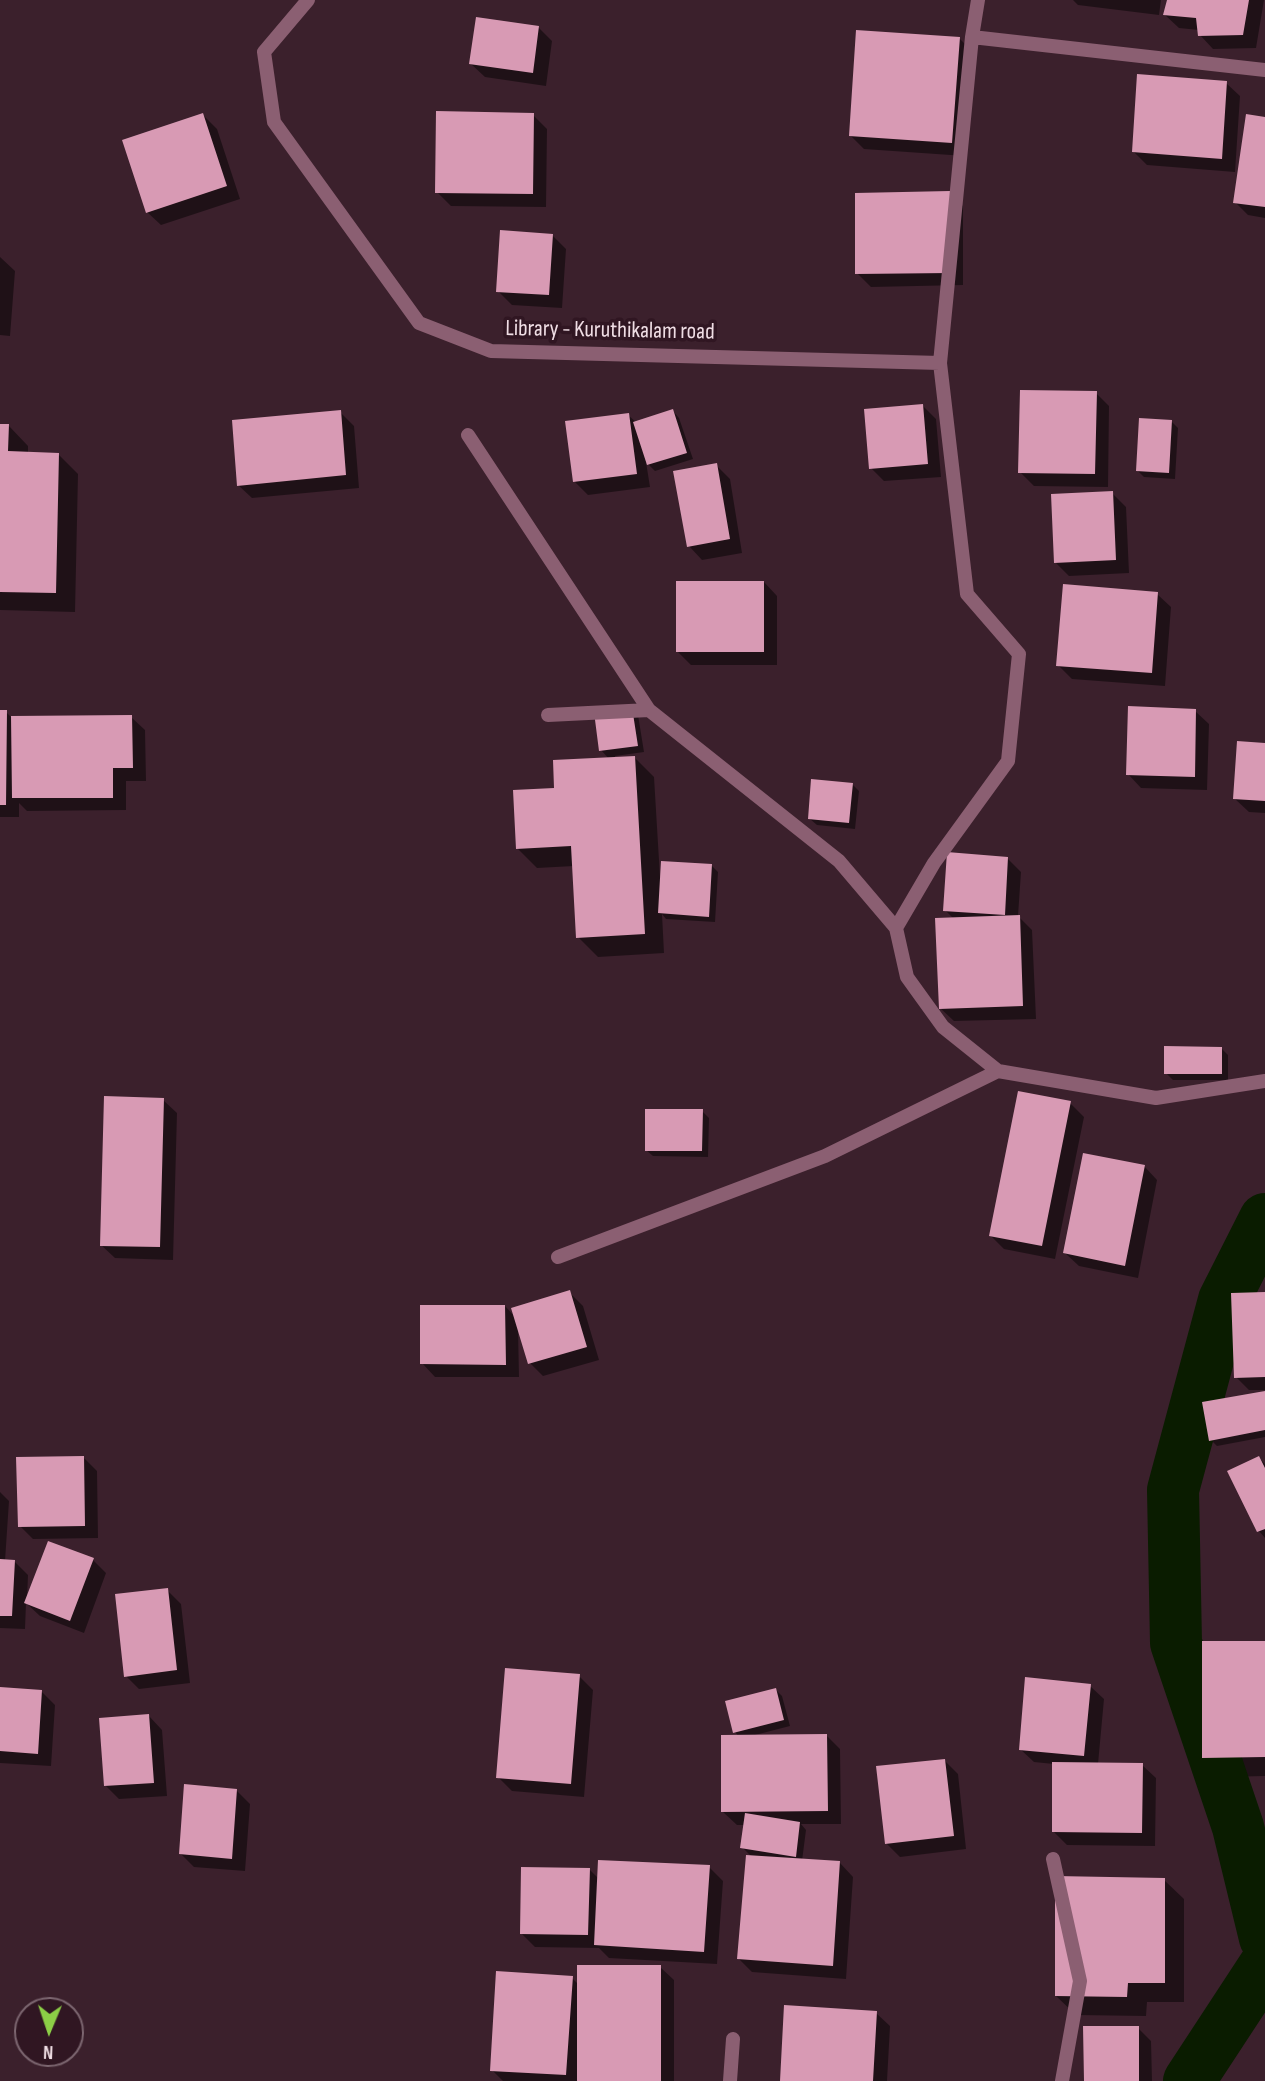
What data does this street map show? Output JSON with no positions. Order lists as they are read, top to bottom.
{
  "streets": {
    "street": ["Library - Kuruthikalam road"]
  },
  "north": "bottom"
}
